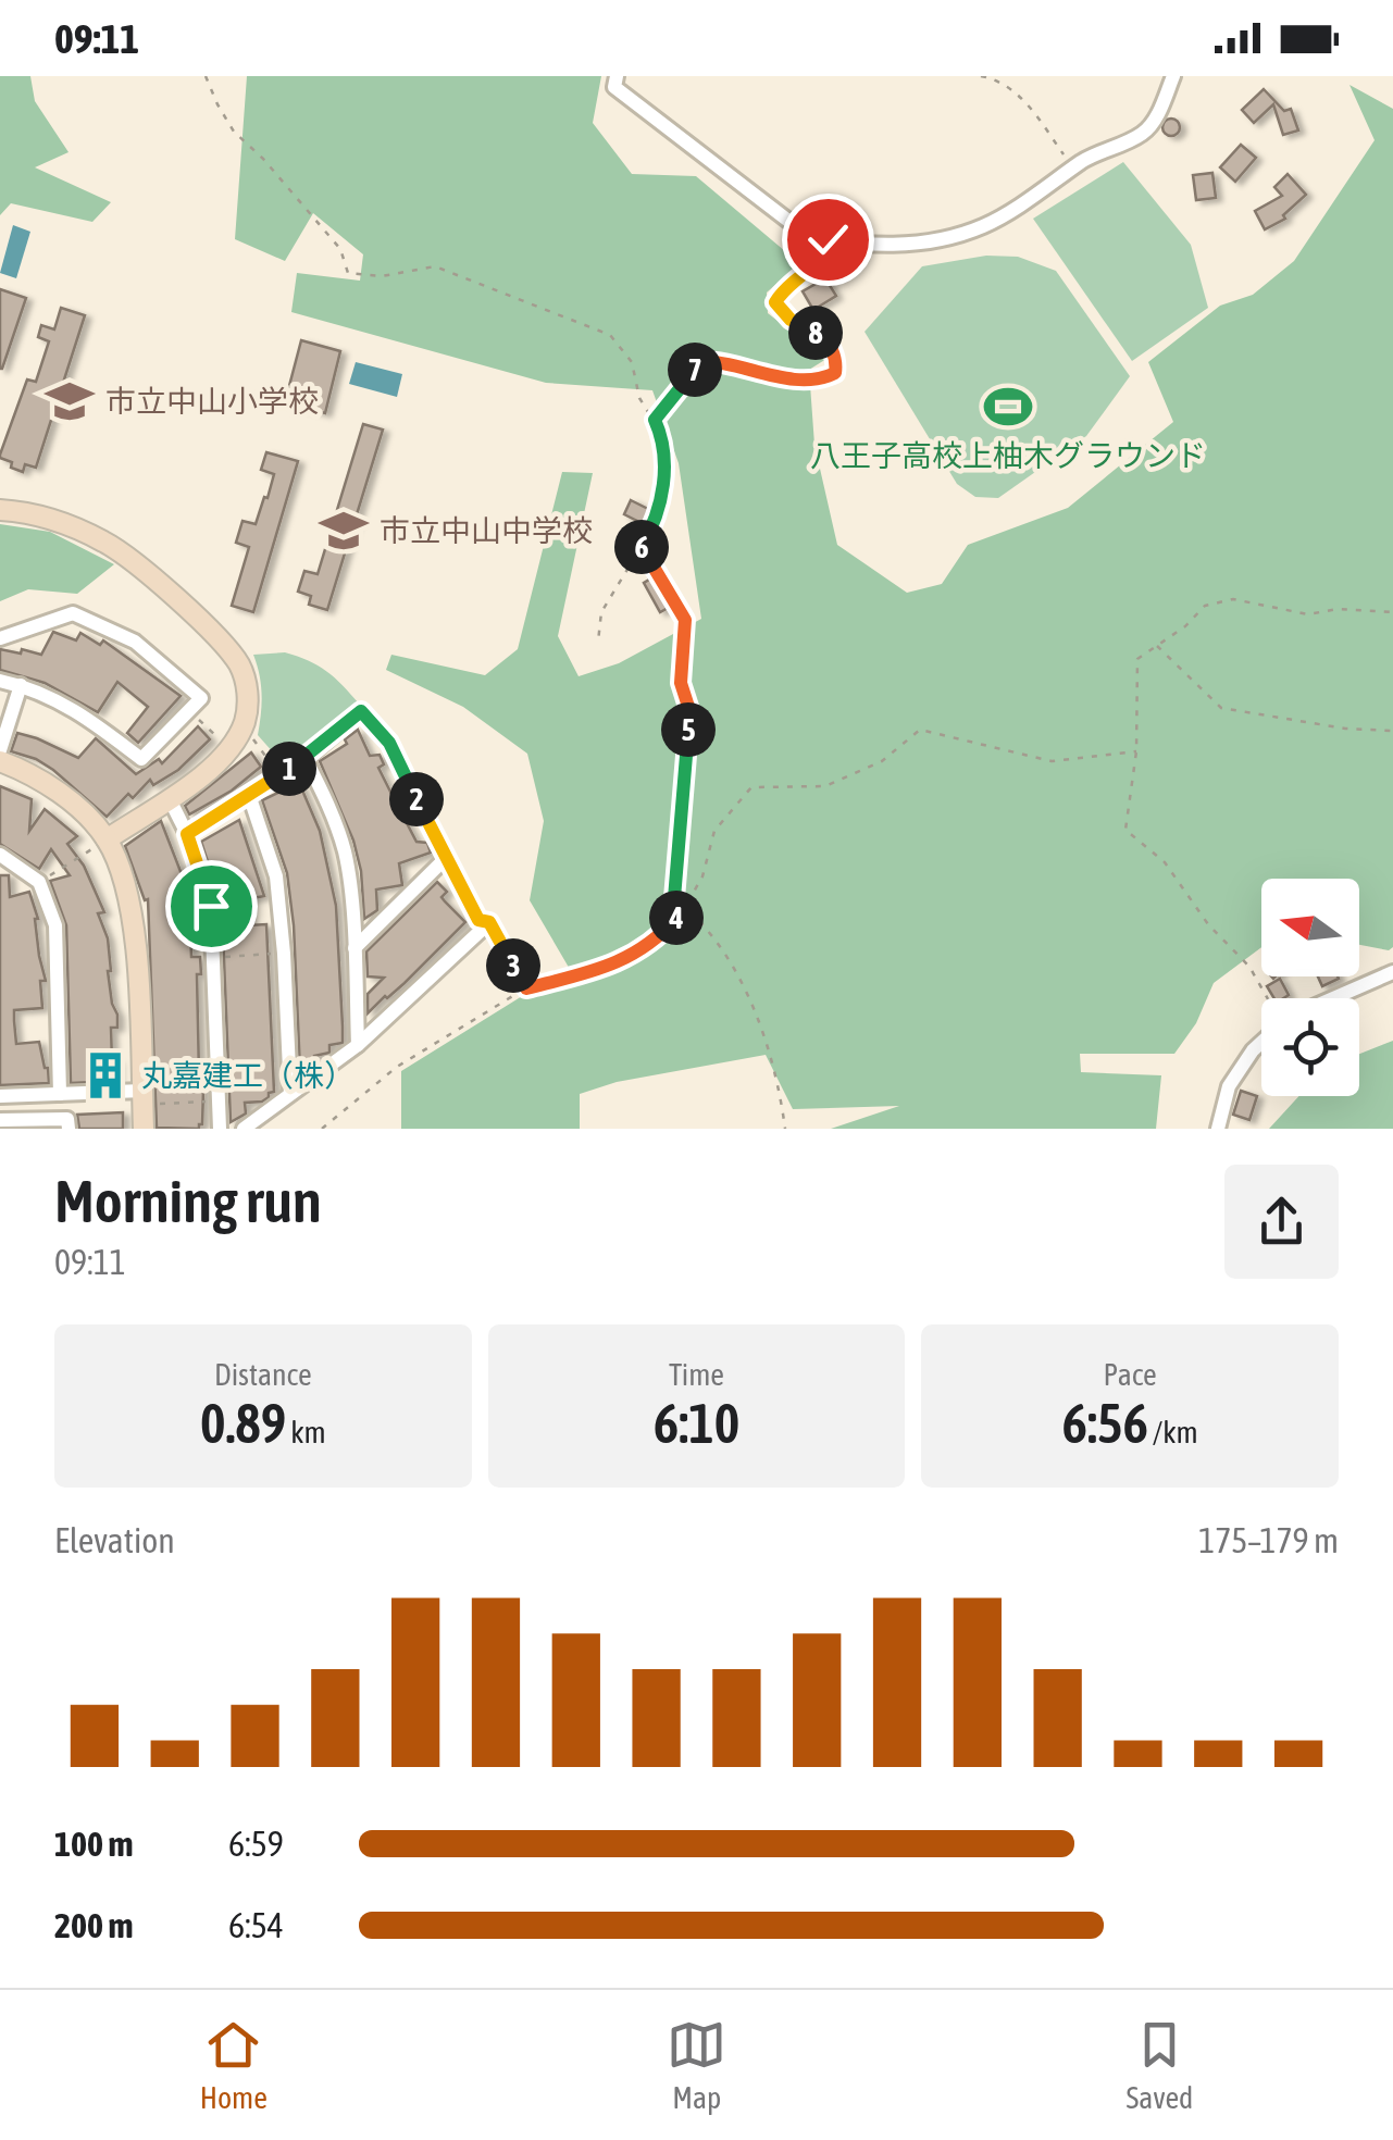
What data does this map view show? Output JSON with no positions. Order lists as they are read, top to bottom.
{
  "places": {
    "school or university": ["市立中山小学校", "市立中山中学校"],
    "sports": ["八王子高校上柚木グラウンド"],
    "building": ["丸嘉建工（株）"]
  },
  "north": "left",
  "page": {
    "status": "09:11",
    "pins": [
      "8",
      "7",
      "6",
      "5",
      "1",
      "2",
      "4",
      "3"
    ],
    "heading": ["Morning run", "09:11"],
    "stats": [
      ["Distance", "0.89 km"],
      ["Time", "6:10"],
      ["Pace", "6:56 /km"]
    ],
    "chart": ["Elevation", "175–179 m"],
    "list": [
      {
        "name": "100 m",
        "note": "6:59"
      },
      {
        "name": "200 m",
        "note": "6:54"
      }
    ],
    "tabs": ["Home", "Map", "Saved"]
  }
}
